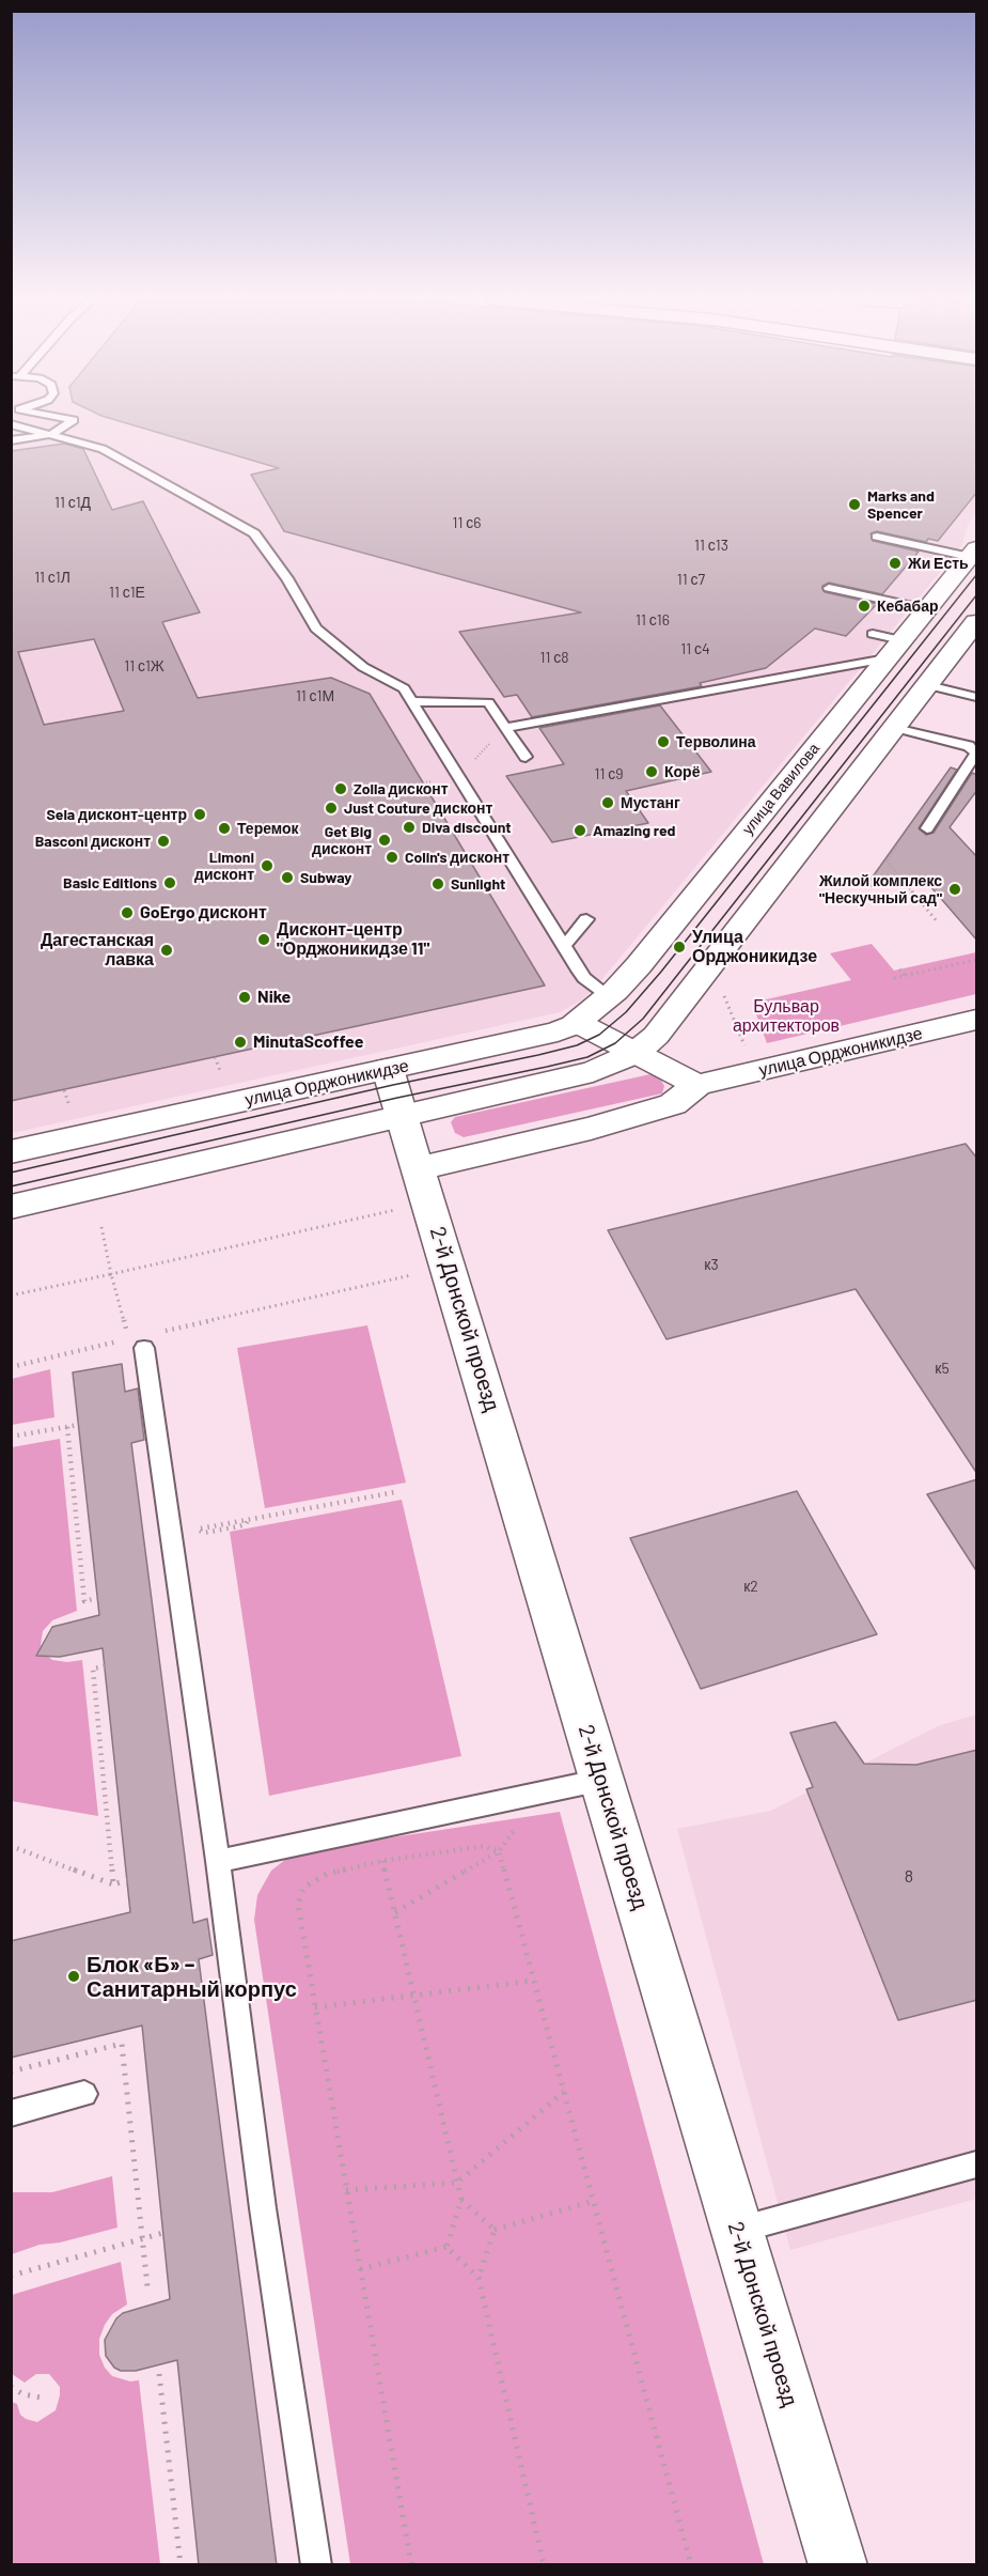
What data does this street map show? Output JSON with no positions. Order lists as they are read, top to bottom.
{
  "streets": {
    "main road": ["улица Вавилова", "улица Орджоникидзе", "2-й Донской проезд"]
  },
  "crossings": [
    ["улица Вавилова", "улица Орджоникидзе"],
    ["улица Орджоникидзе", "2-й Донской проезд"]
  ],
  "parks": ["Бульвар архитекторов"],
  "places": [
    "Marks and Spencer",
    "Жи Есть",
    "Кебабар",
    "Терволина",
    "Корё",
    "Zolla дисконт",
    "Мустанг",
    "Just Couture дисконт",
    "Sela дисконт-центр",
    "Diva discount",
    "Теремок",
    "Amazing red",
    "Get Big дисконт",
    "Basconi дисконт",
    "Colin's дисконт",
    "Limoni дисконт",
    "Subway",
    "Basic Editions",
    "Sunlight",
    "Жилой комплекс \"Нескучный сад\"",
    "GoErgo дисконт",
    "Дисконт-центр \"Орджоникидзе 11\"",
    "Улица Орджоникидзе",
    "Дагестанская лавка",
    "Nike",
    "MinutaScoffee",
    "Блок «Б» – Санитарный корпус"
  ],
  "house_numbers": [
    "11 с1Д",
    "11 с6",
    "11 с13",
    "11 с1Л",
    "11 с7",
    "11 с1Е",
    "11 с16",
    "11 с4",
    "11 с8",
    "11 с1Ж",
    "11 с1М",
    "11 с9",
    "к3",
    "к5",
    "к2",
    "8"
  ]
}
